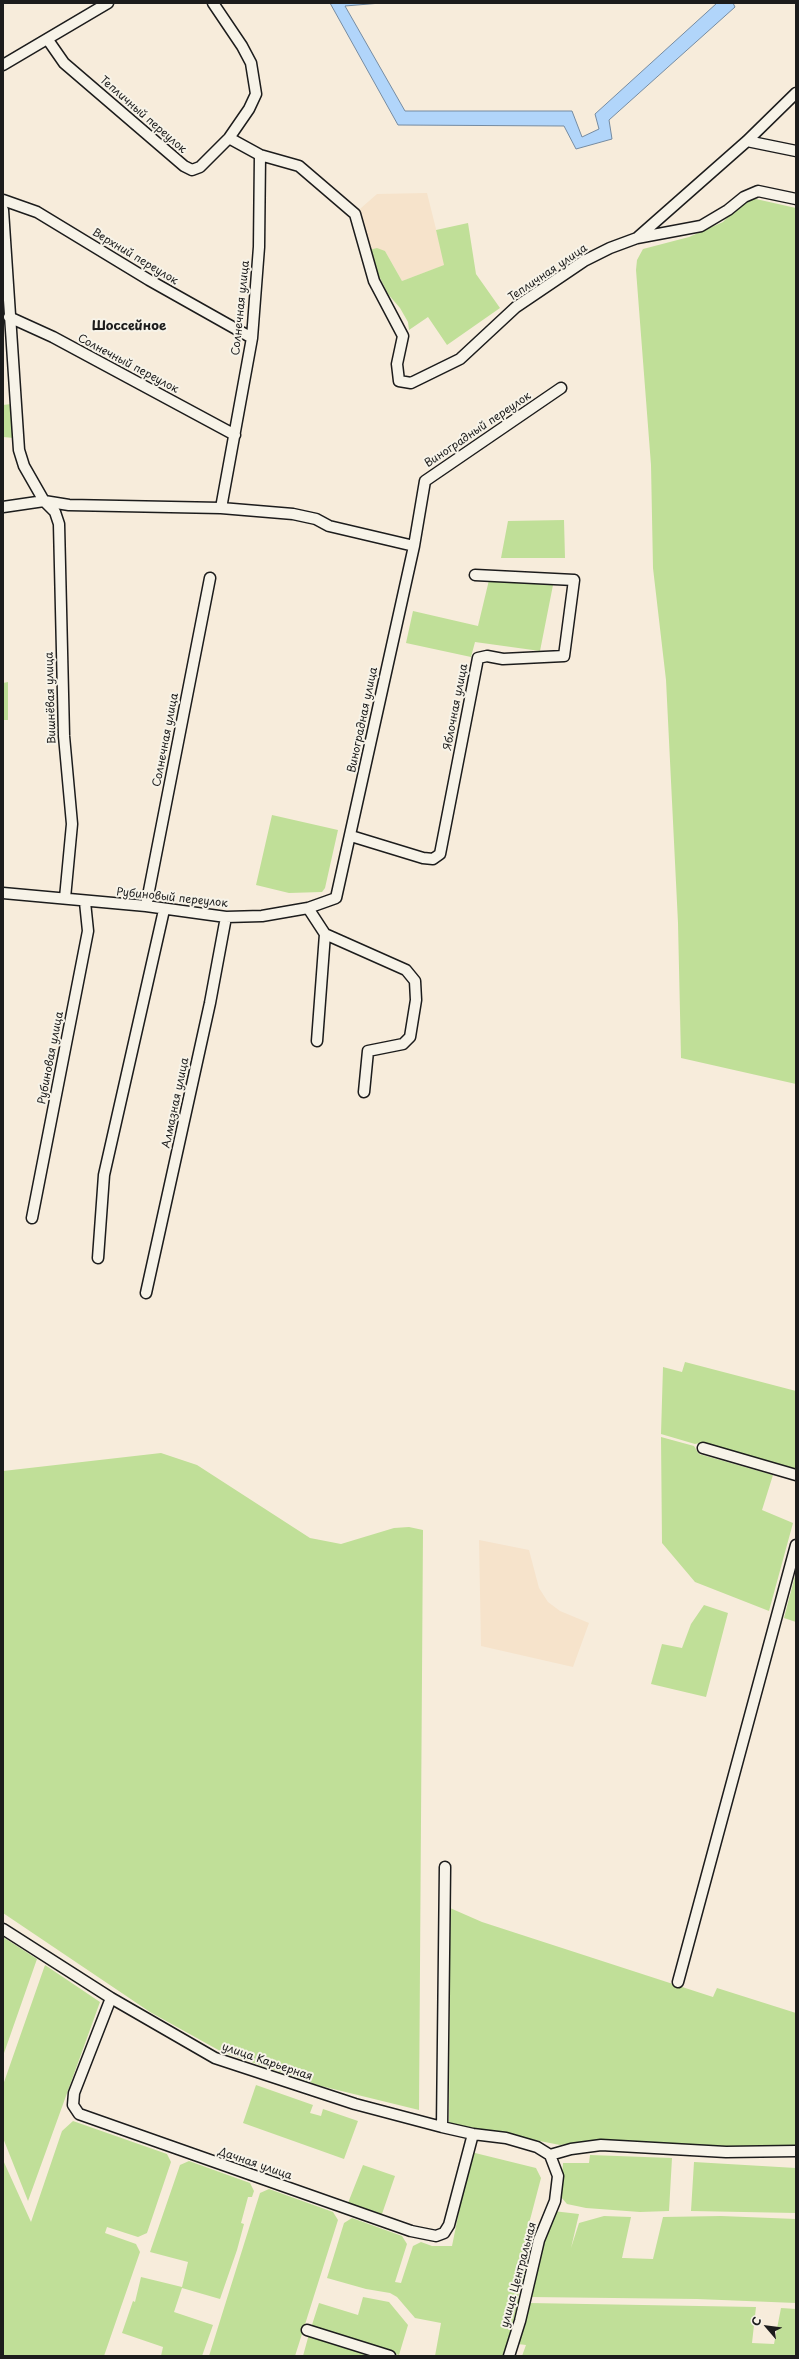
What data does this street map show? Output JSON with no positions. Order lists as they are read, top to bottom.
{
  "streets": {
    "street": [
      "Тепличный переулок",
      "Верхний переулок",
      "Тепличная улица",
      "Солнечная улица",
      "Солнечный переулок",
      "Виноградный переулок",
      "Вишнёвая улица",
      "Яблочная улица",
      "Виноградная улица",
      "Рубиновый переулок",
      "Рубиновая улица",
      "Алмазная улица",
      "улица Карьерная",
      "Дачная улица",
      "улица Центральная"
    ]
  },
  "crossings": [
    ["Тепличный переулок", "Тепличная улица"],
    ["Верхний переулок", "Солнечная улица"],
    ["Тепличная улица", "Солнечная улица"],
    ["Солнечная улица", "Солнечный переулок"],
    ["Солнечная улица", "Рубиновый переулок"],
    ["Солнечный переулок", "Вишнёвая улица"],
    ["Виноградный переулок", "Виноградная улица"],
    ["Вишнёвая улица", "Рубиновый переулок"],
    ["Яблочная улица", "Виноградная улица"],
    ["Виноградная улица", "Рубиновый переулок"],
    ["Рубиновый переулок", "Рубиновая улица"],
    ["Рубиновый переулок", "Алмазная улица"],
    ["улица Карьерная", "Дачная улица"],
    ["улица Карьерная", "улица Центральная"]
  ],
  "districts": ["Шоссейное"],
  "north": "top left"
}
